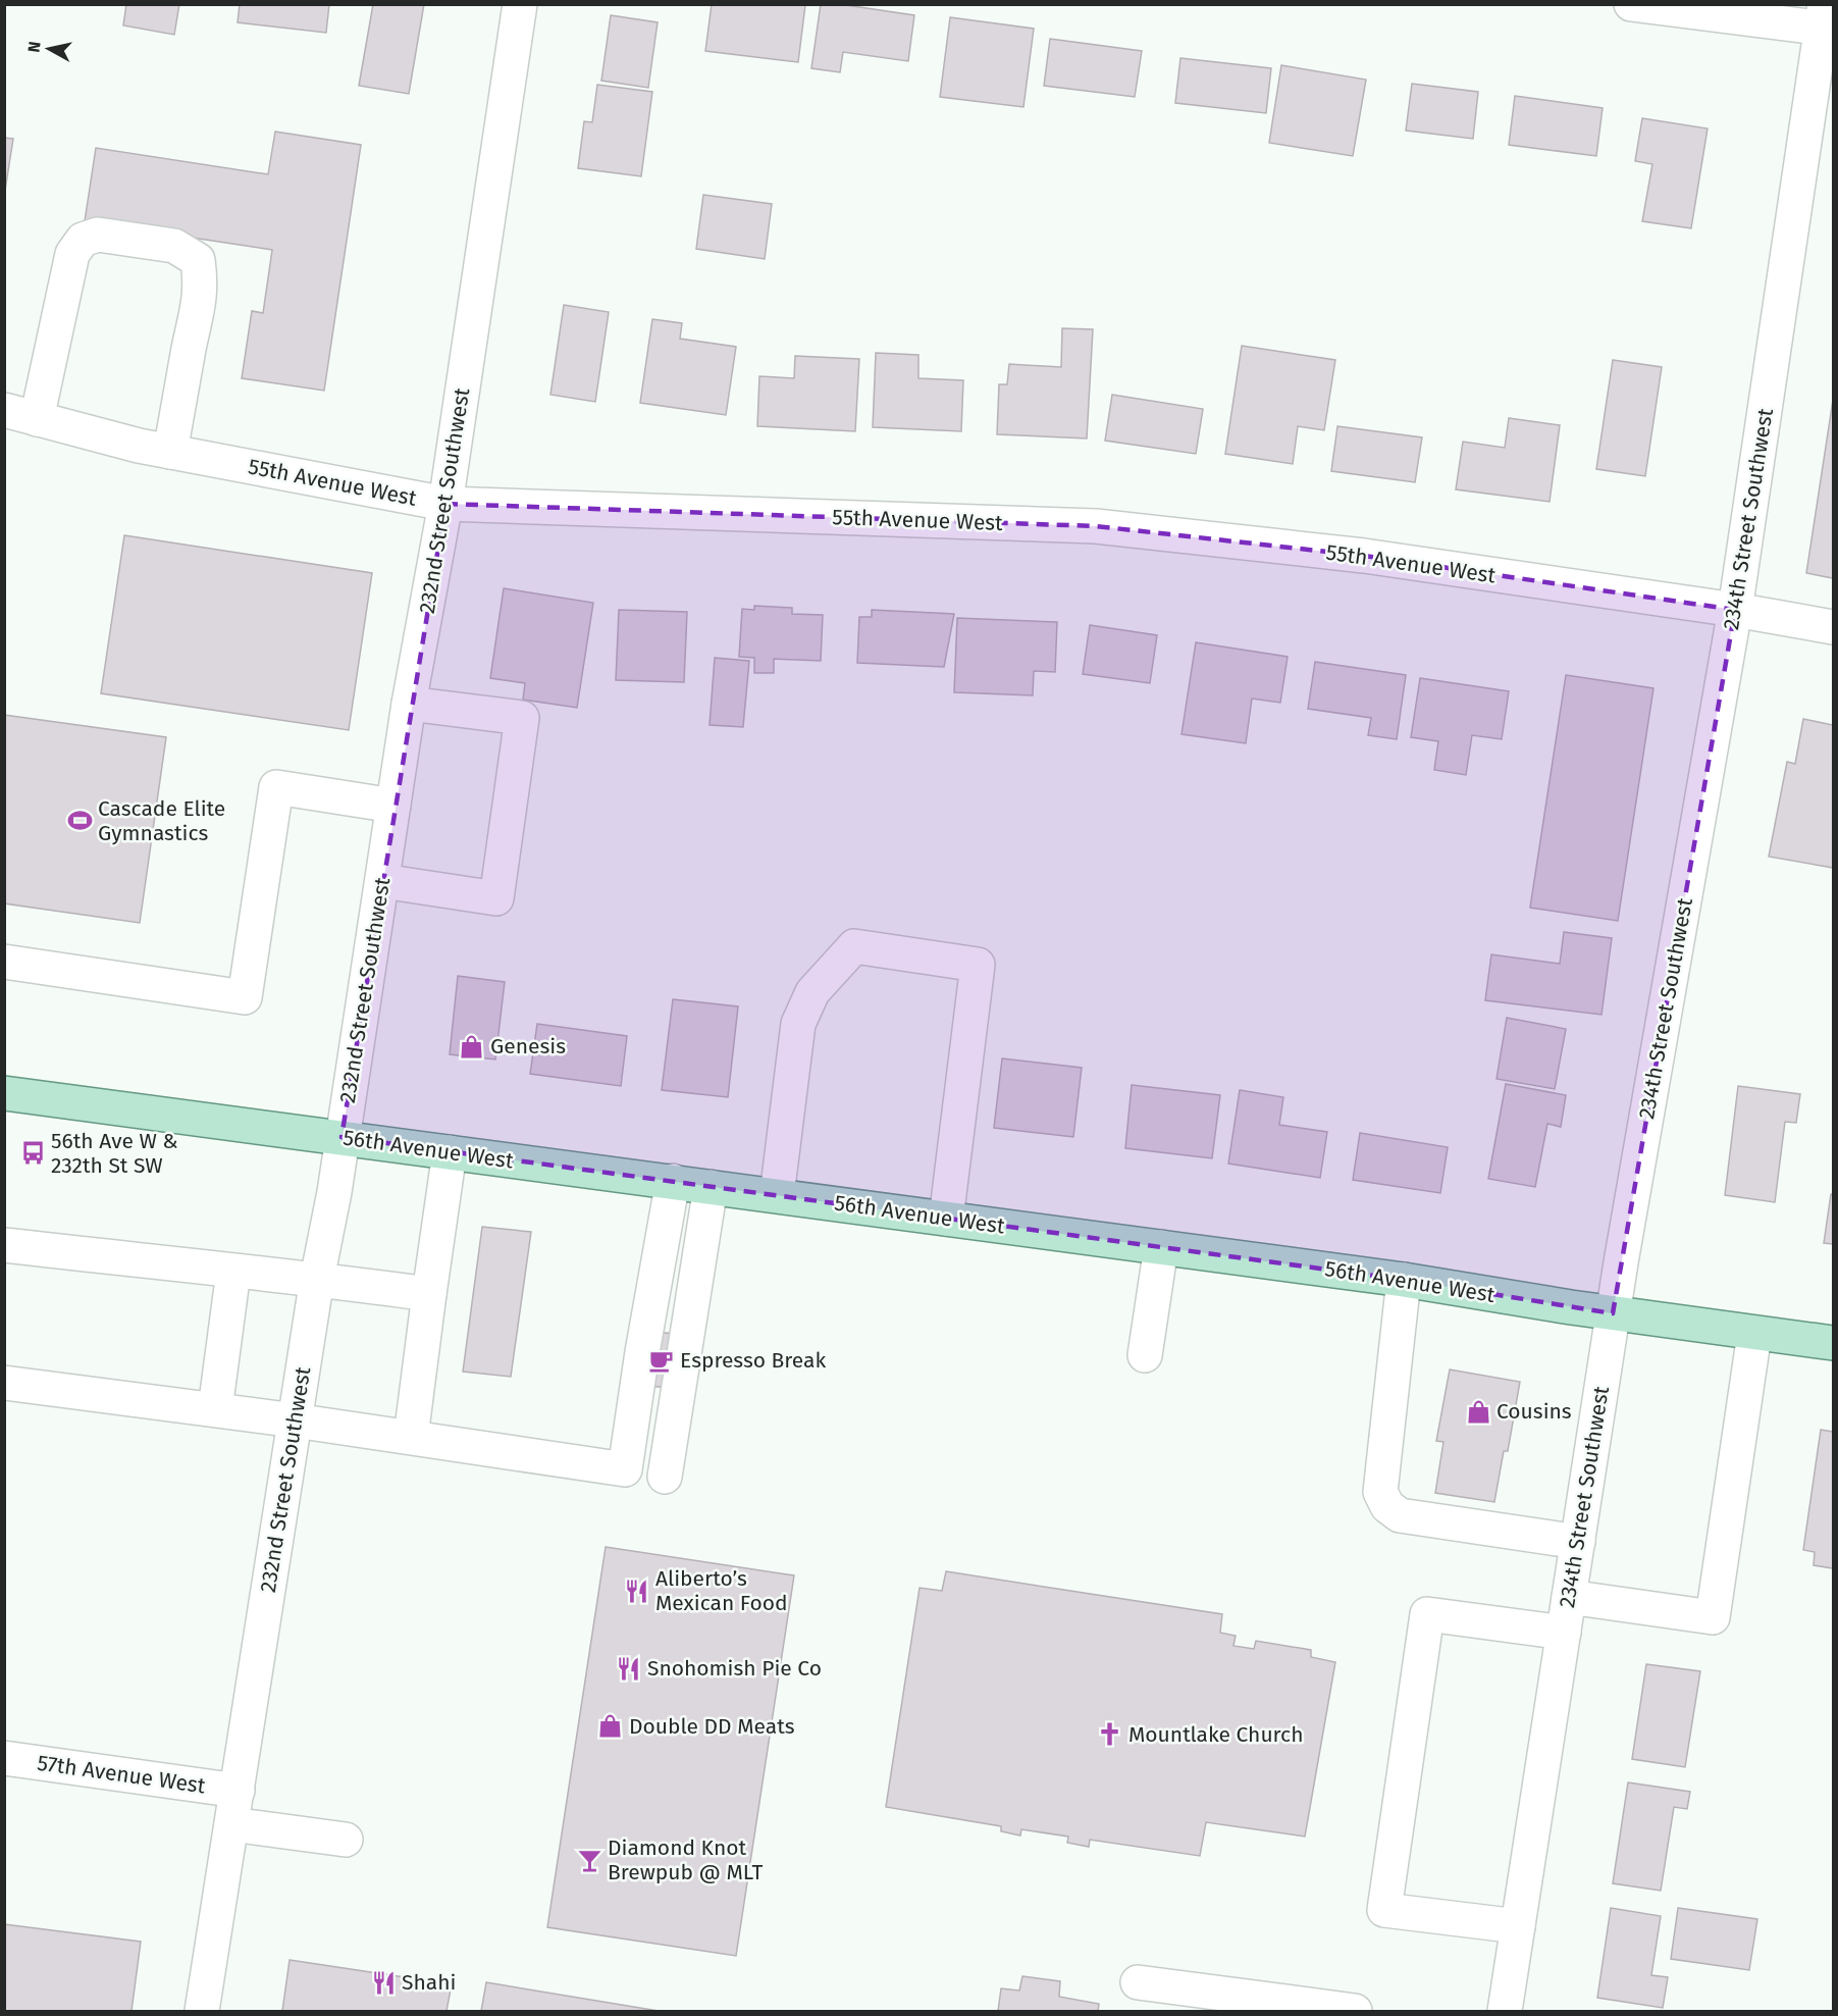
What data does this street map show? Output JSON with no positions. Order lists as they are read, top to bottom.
{
  "streets": {
    "main road": ["56th Avenue West"],
    "street": [
      "55th Avenue West",
      "232nd Street Southwest",
      "234th Street Southwest",
      "57th Avenue West"
    ]
  },
  "crossings": [
    ["55th Avenue West", "232nd Street Southwest"],
    ["55th Avenue West", "234th Street Southwest"],
    ["232nd Street Southwest", "56th Avenue West"],
    ["232nd Street Southwest", "57th Avenue West"],
    ["234th Street Southwest", "56th Avenue West"]
  ],
  "places": {
    "sports": ["Cascade Elite Gymnastics"],
    "shop": ["Genesis", "Cousins", "Double DD Meats"],
    "bus stop": ["56th Ave W & 232th St SW"],
    "cafe": ["Espresso Break"],
    "restaurant": ["Aliberto’s Mexican Food", "Snohomish Pie Co", "Shahi"],
    "church": ["Mountlake Church"],
    "bar": ["Diamond Knot Brewpub @ MLT"]
  },
  "north": "left"
}
